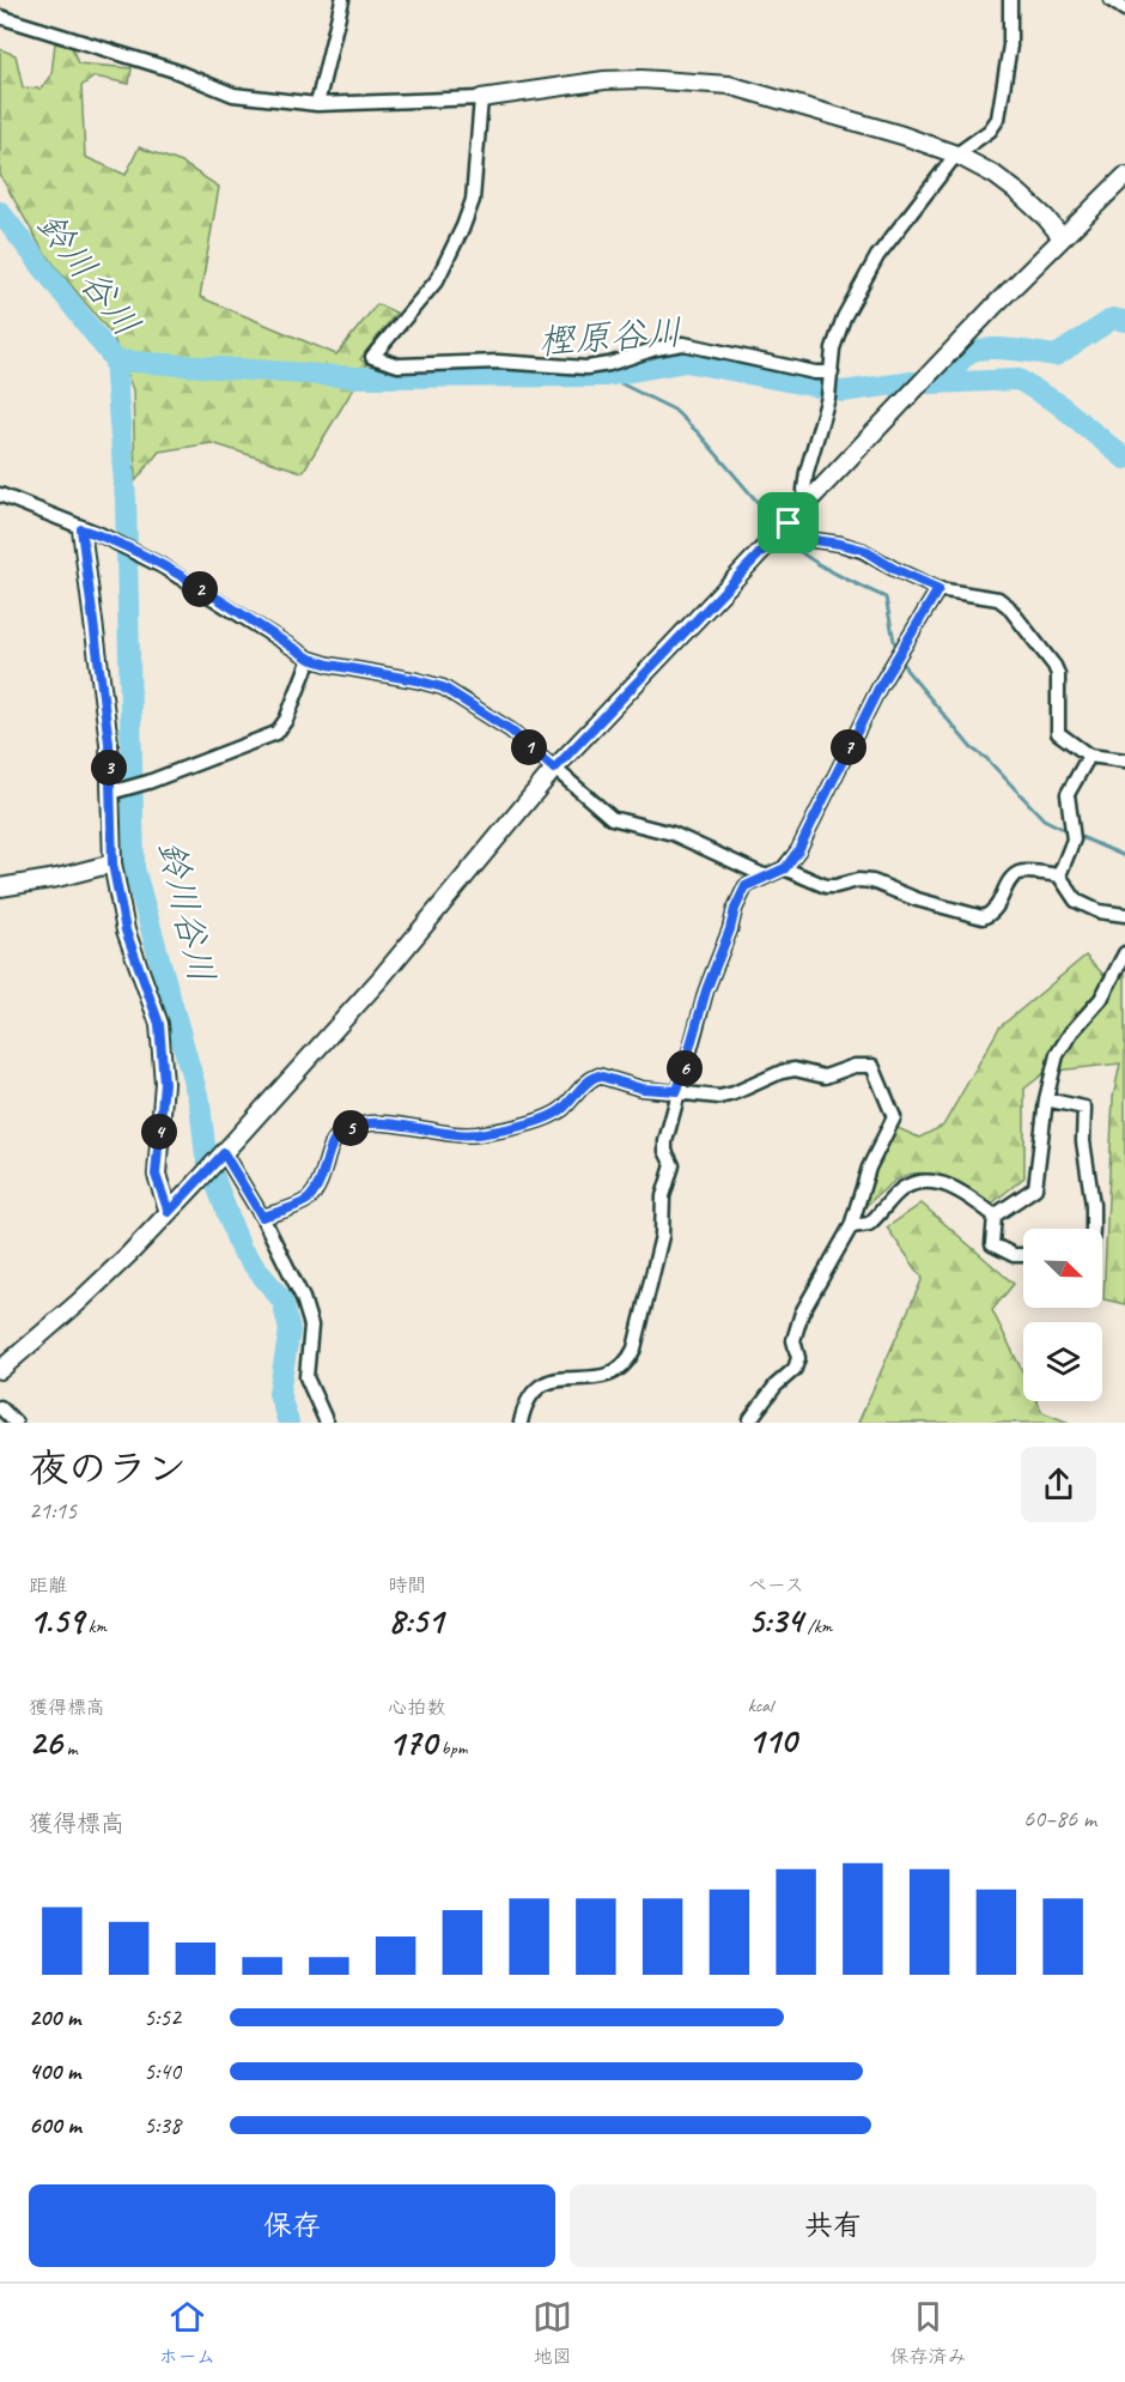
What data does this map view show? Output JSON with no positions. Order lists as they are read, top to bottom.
{
  "water": ["鈴川谷川", "樫原谷川"],
  "north": "bottom right",
  "page": {
    "pins": [
      "2",
      "1",
      "7",
      "3",
      "6",
      "5",
      "4"
    ],
    "heading": ["夜のラン", "21:15"],
    "stats": [
      ["距離", "1.59 km"],
      ["時間", "8:51"],
      ["ペース", "5:34 /km"],
      ["獲得標高", "26 m"],
      ["心拍数", "170 bpm"],
      ["kcal", "110"]
    ],
    "chart": ["獲得標高", "60–86 m"],
    "list": [
      {
        "name": "200 m",
        "note": "5:52"
      },
      {
        "name": "400 m",
        "note": "5:40"
      },
      {
        "name": "600 m",
        "note": "5:38"
      }
    ],
    "buttons": ["保存", "共有"],
    "tabs": ["ホーム", "地図", "保存済み"]
  }
}
